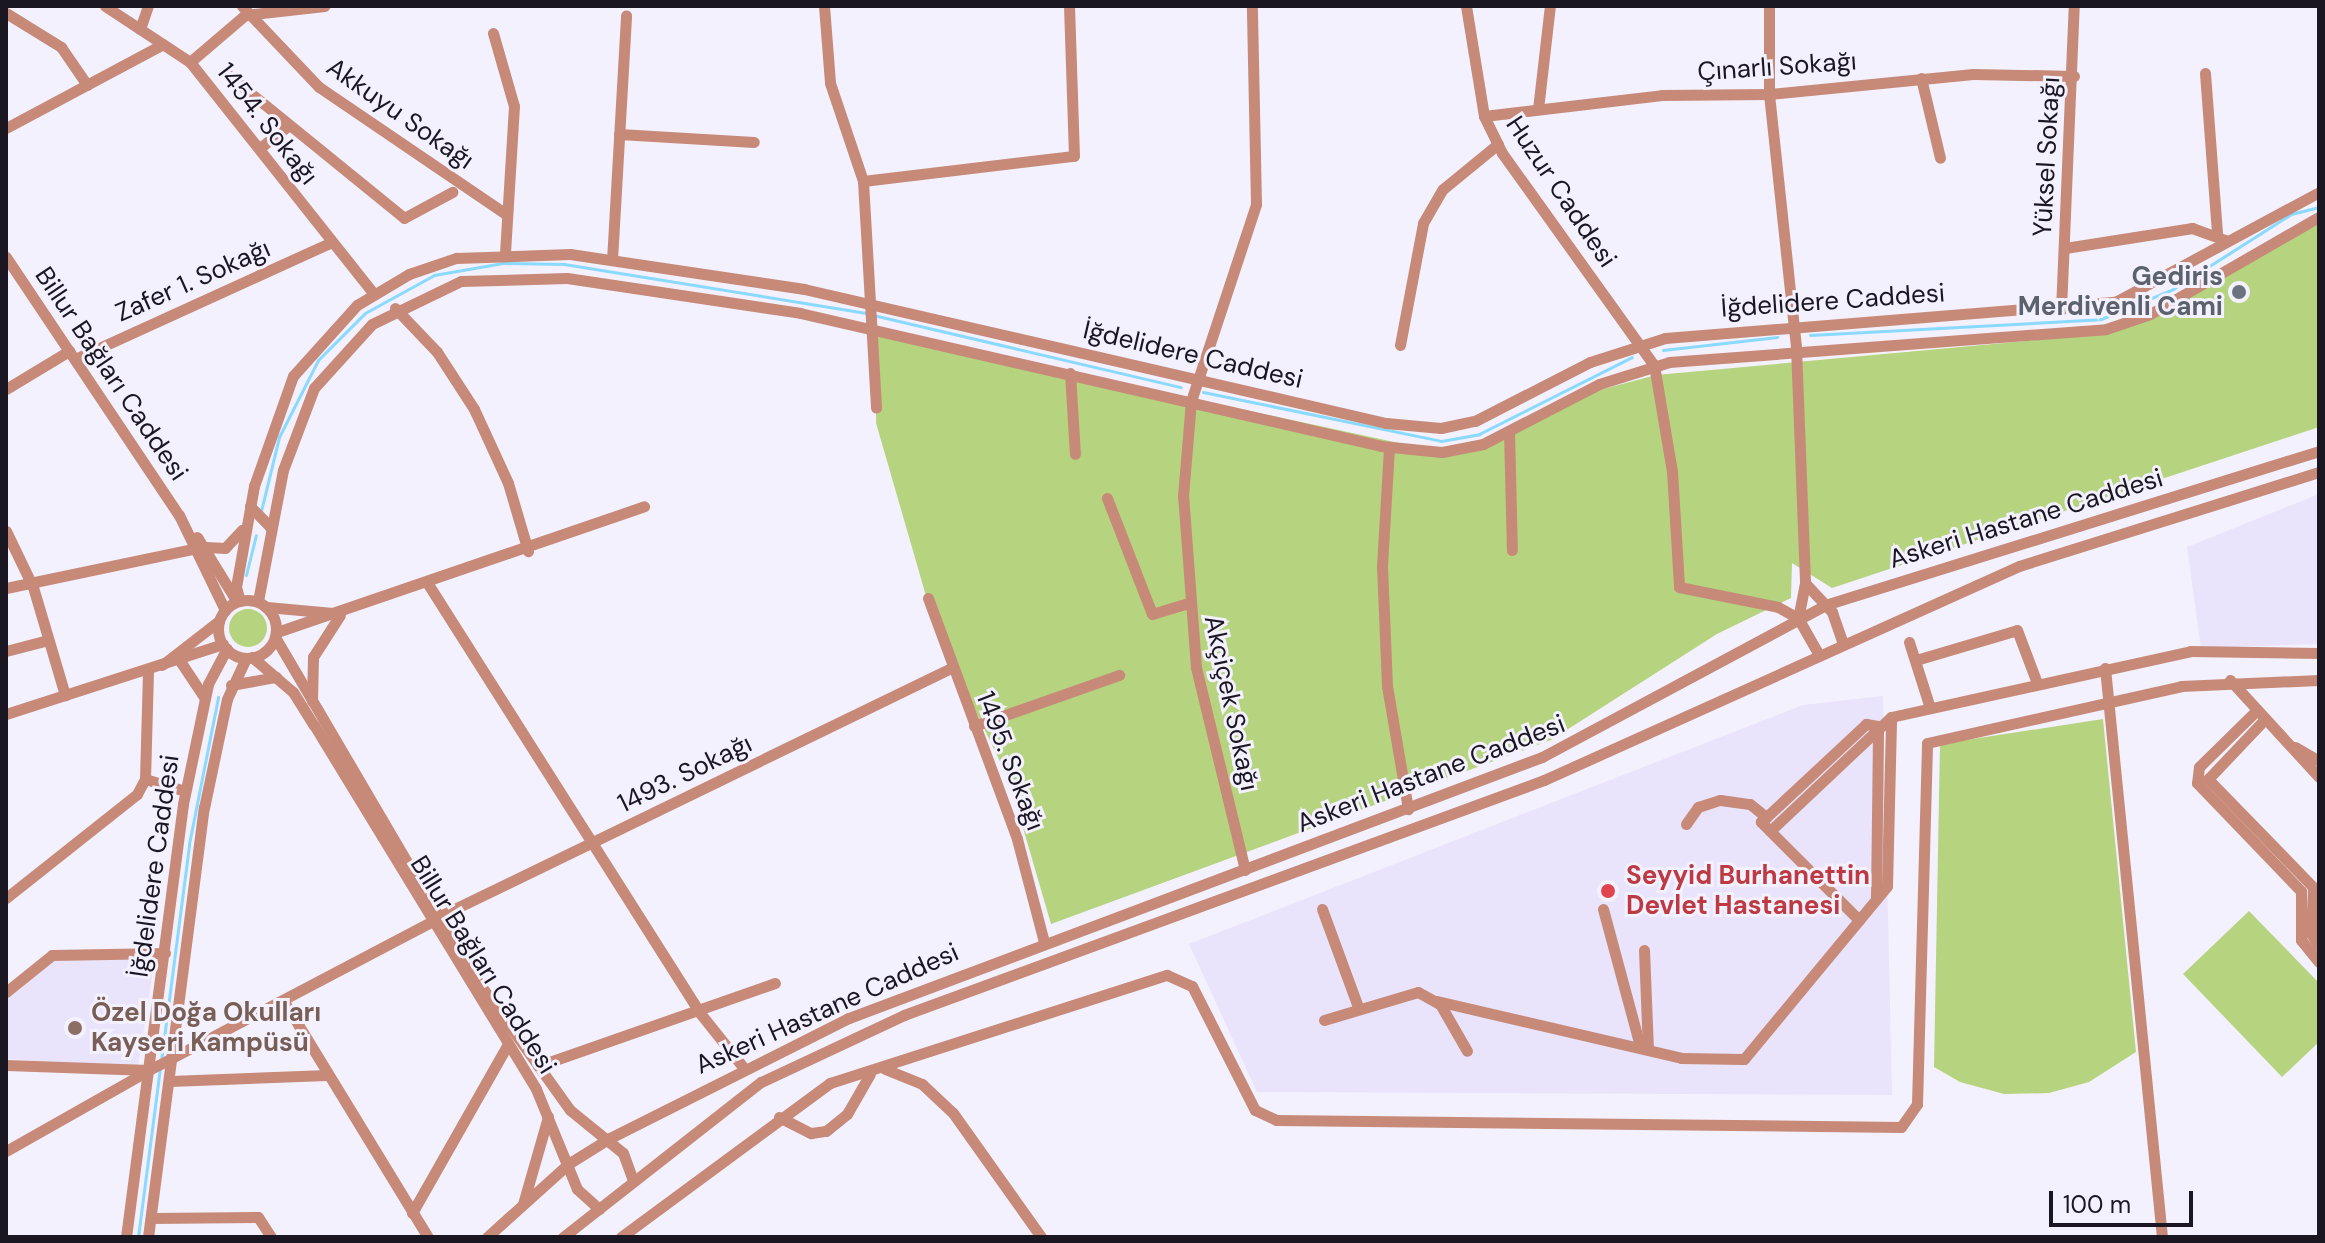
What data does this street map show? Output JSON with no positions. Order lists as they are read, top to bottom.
{
  "streets": {
    "street": [
      "Çınarlı Sokağı",
      "Akkuyu Sokağı",
      "1454. Sokağı",
      "Yüksel Sokağı",
      "Huzur Caddesi",
      "Zafer 1. Sokağı",
      "İğdelidere Caddesi",
      "Billur Bağları Caddesi",
      "Askeri Hastane Caddesi",
      "Akçiçek Sokağı",
      "1495. Sokağı",
      "1493. Sokağı"
    ]
  },
  "crossings": [
    ["Çınarlı Sokağı", "Yüksel Sokağı"],
    ["Çınarlı Sokağı", "Huzur Caddesi"],
    ["1454. Sokağı", "Zafer 1. Sokağı"],
    ["1454. Sokağı", "İğdelidere Caddesi"],
    ["Yüksel Sokağı", "İğdelidere Caddesi"],
    ["Huzur Caddesi", "İğdelidere Caddesi"],
    ["Zafer 1. Sokağı", "Billur Bağları Caddesi"],
    ["İğdelidere Caddesi", "Akçiçek Sokağı"],
    ["İğdelidere Caddesi", "1493. Sokağı"],
    ["Billur Bağları Caddesi", "Askeri Hastane Caddesi"],
    ["Billur Bağları Caddesi", "1493. Sokağı"],
    ["Askeri Hastane Caddesi", "Akçiçek Sokağı"],
    ["Askeri Hastane Caddesi", "1495. Sokağı"],
    ["1495. Sokağı", "1493. Sokağı"]
  ],
  "places": ["Gediris Merdivenli Cami", "Seyyid Burhanettin Devlet Hastanesi", "Özel Doğa Okulları Kayseri Kampüsü"],
  "scale_bar": "100 m"
}
